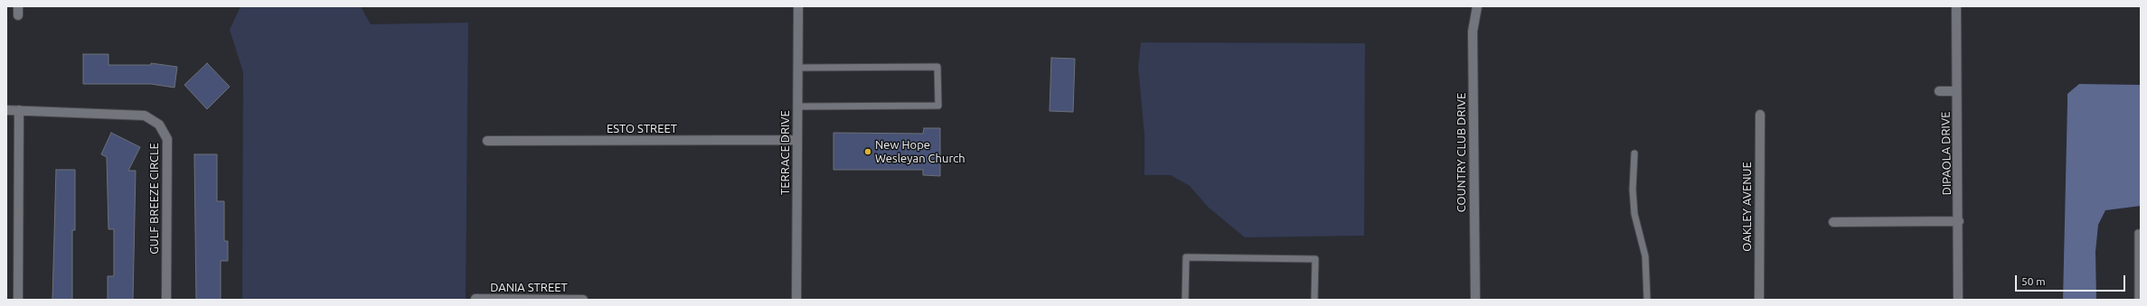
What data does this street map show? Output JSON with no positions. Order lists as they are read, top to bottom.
{
  "streets": {
    "street": [
      "ESTO STREET",
      "TERRACE DRIVE",
      "COUNTRY CLUB DRIVE",
      "DIPAOLA DRIVE",
      "GULF BREEZE CIRCLE",
      "OAKLEY AVENUE",
      "DANIA STREET"
    ]
  },
  "crossings": [
    ["ESTO STREET", "TERRACE DRIVE"]
  ],
  "places": ["New Hope Wesleyan Church"],
  "scale_bar": "50 m"
}
